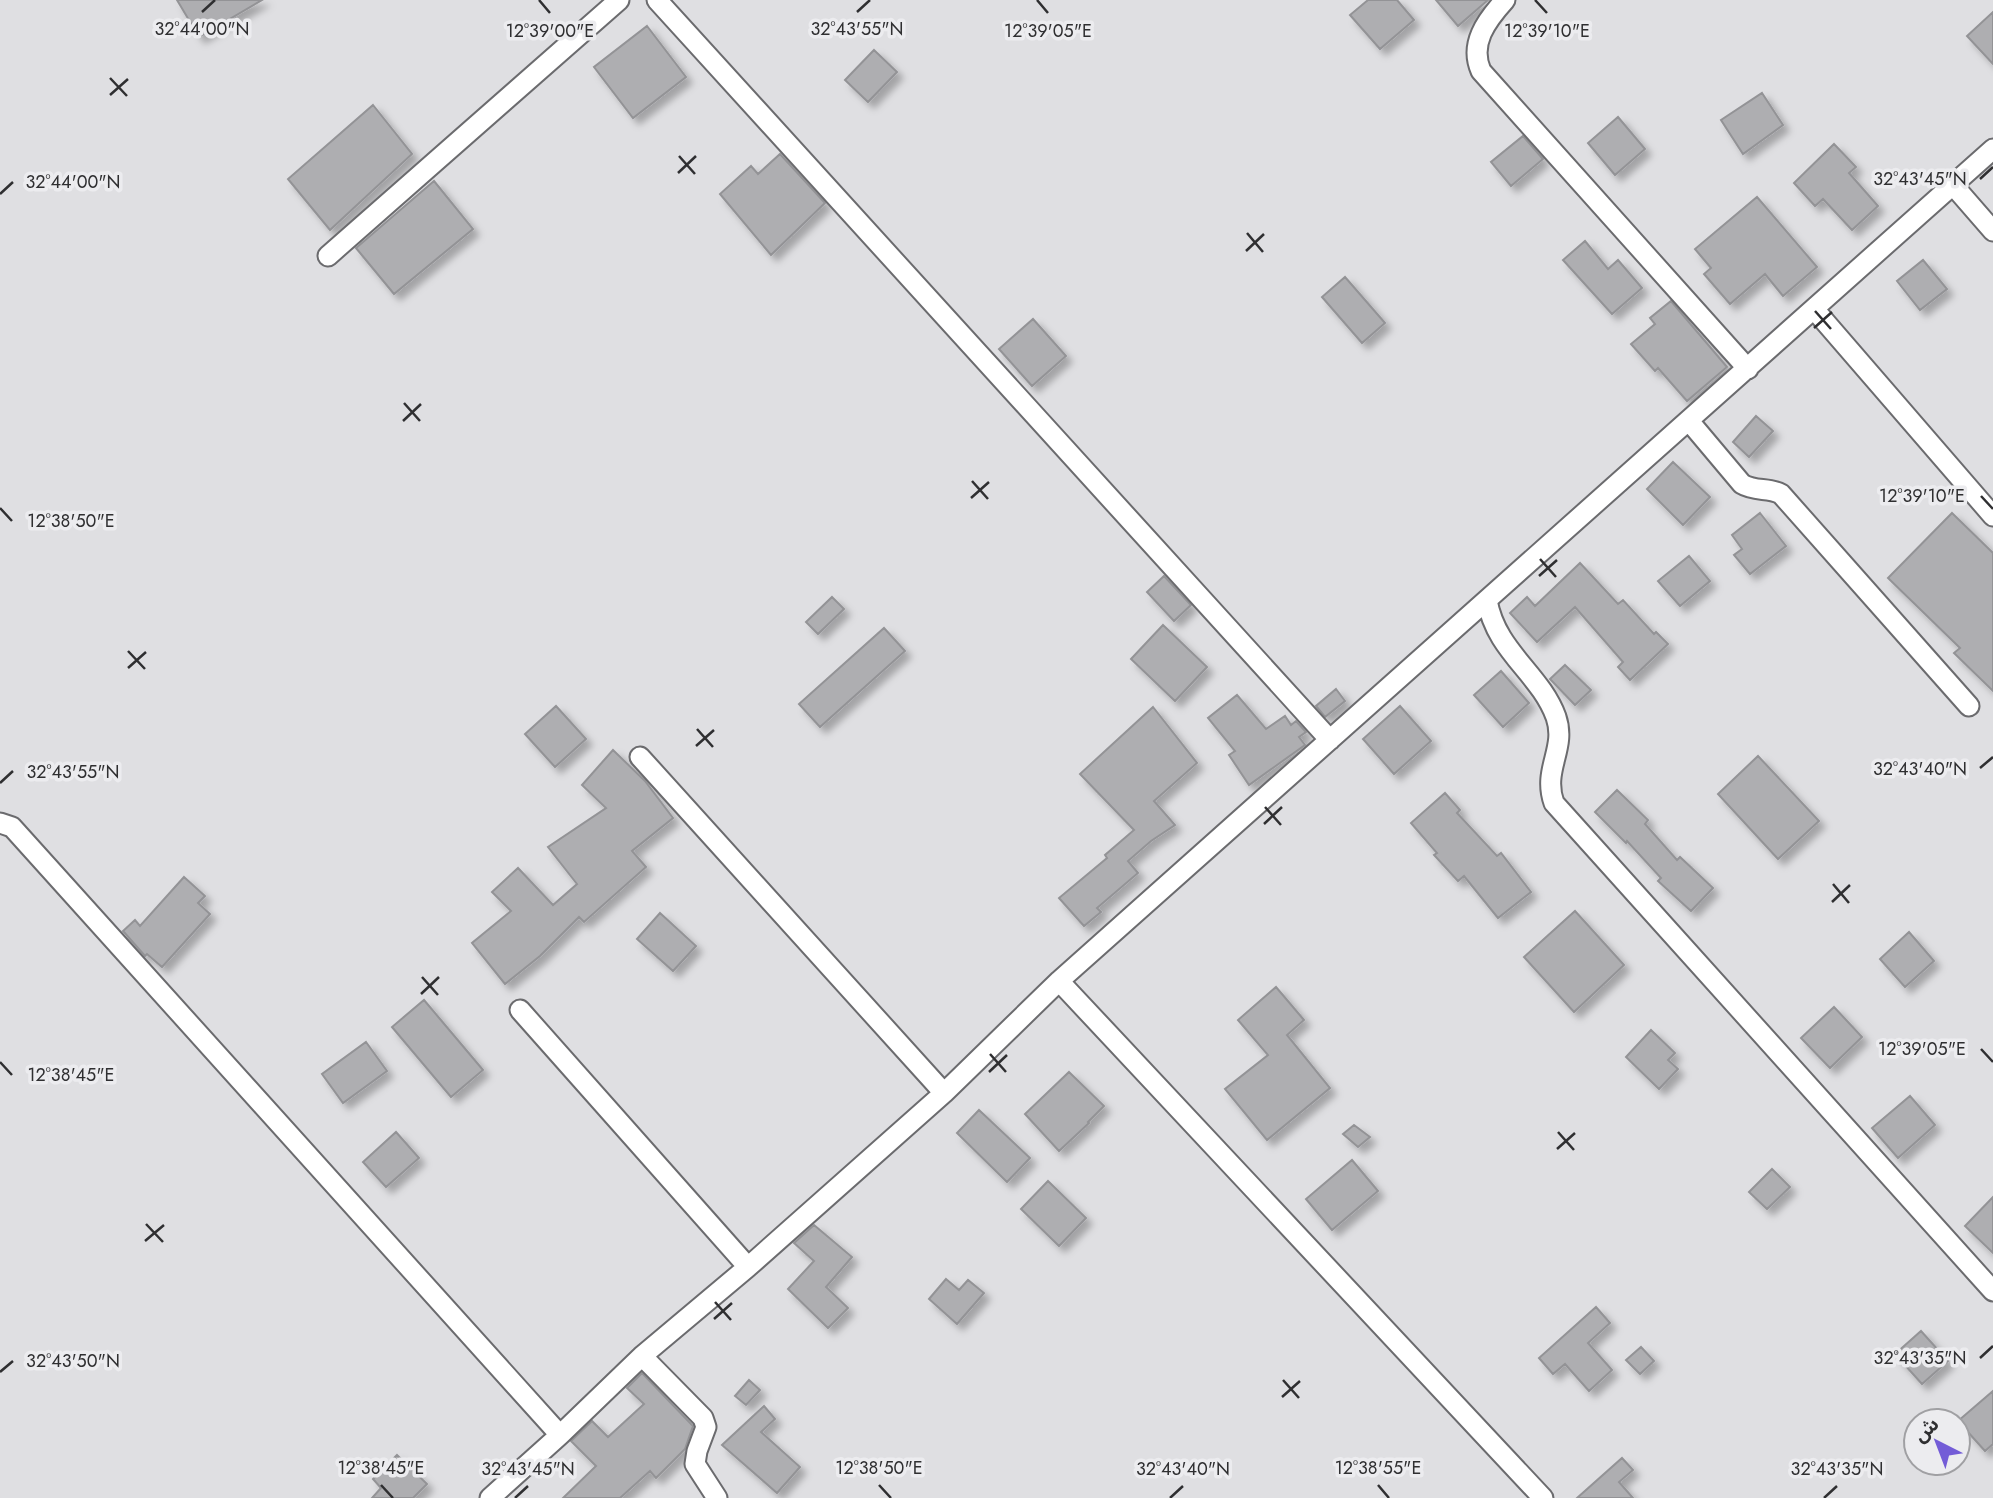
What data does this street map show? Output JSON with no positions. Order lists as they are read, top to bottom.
{
  "north": "top left",
  "coordinates": [
    "32°43'55\"N",
    "32°44'00\"N",
    "12°39'05\"E",
    "12°39'00\"E",
    "12°39'10\"E",
    "32°43'45\"N",
    "12°38'50\"E",
    "32°43'40\"N",
    "12°38'45\"E",
    "32°43'35\"N",
    "32°43'50\"N",
    "12°38'55\"E"
  ]
}
